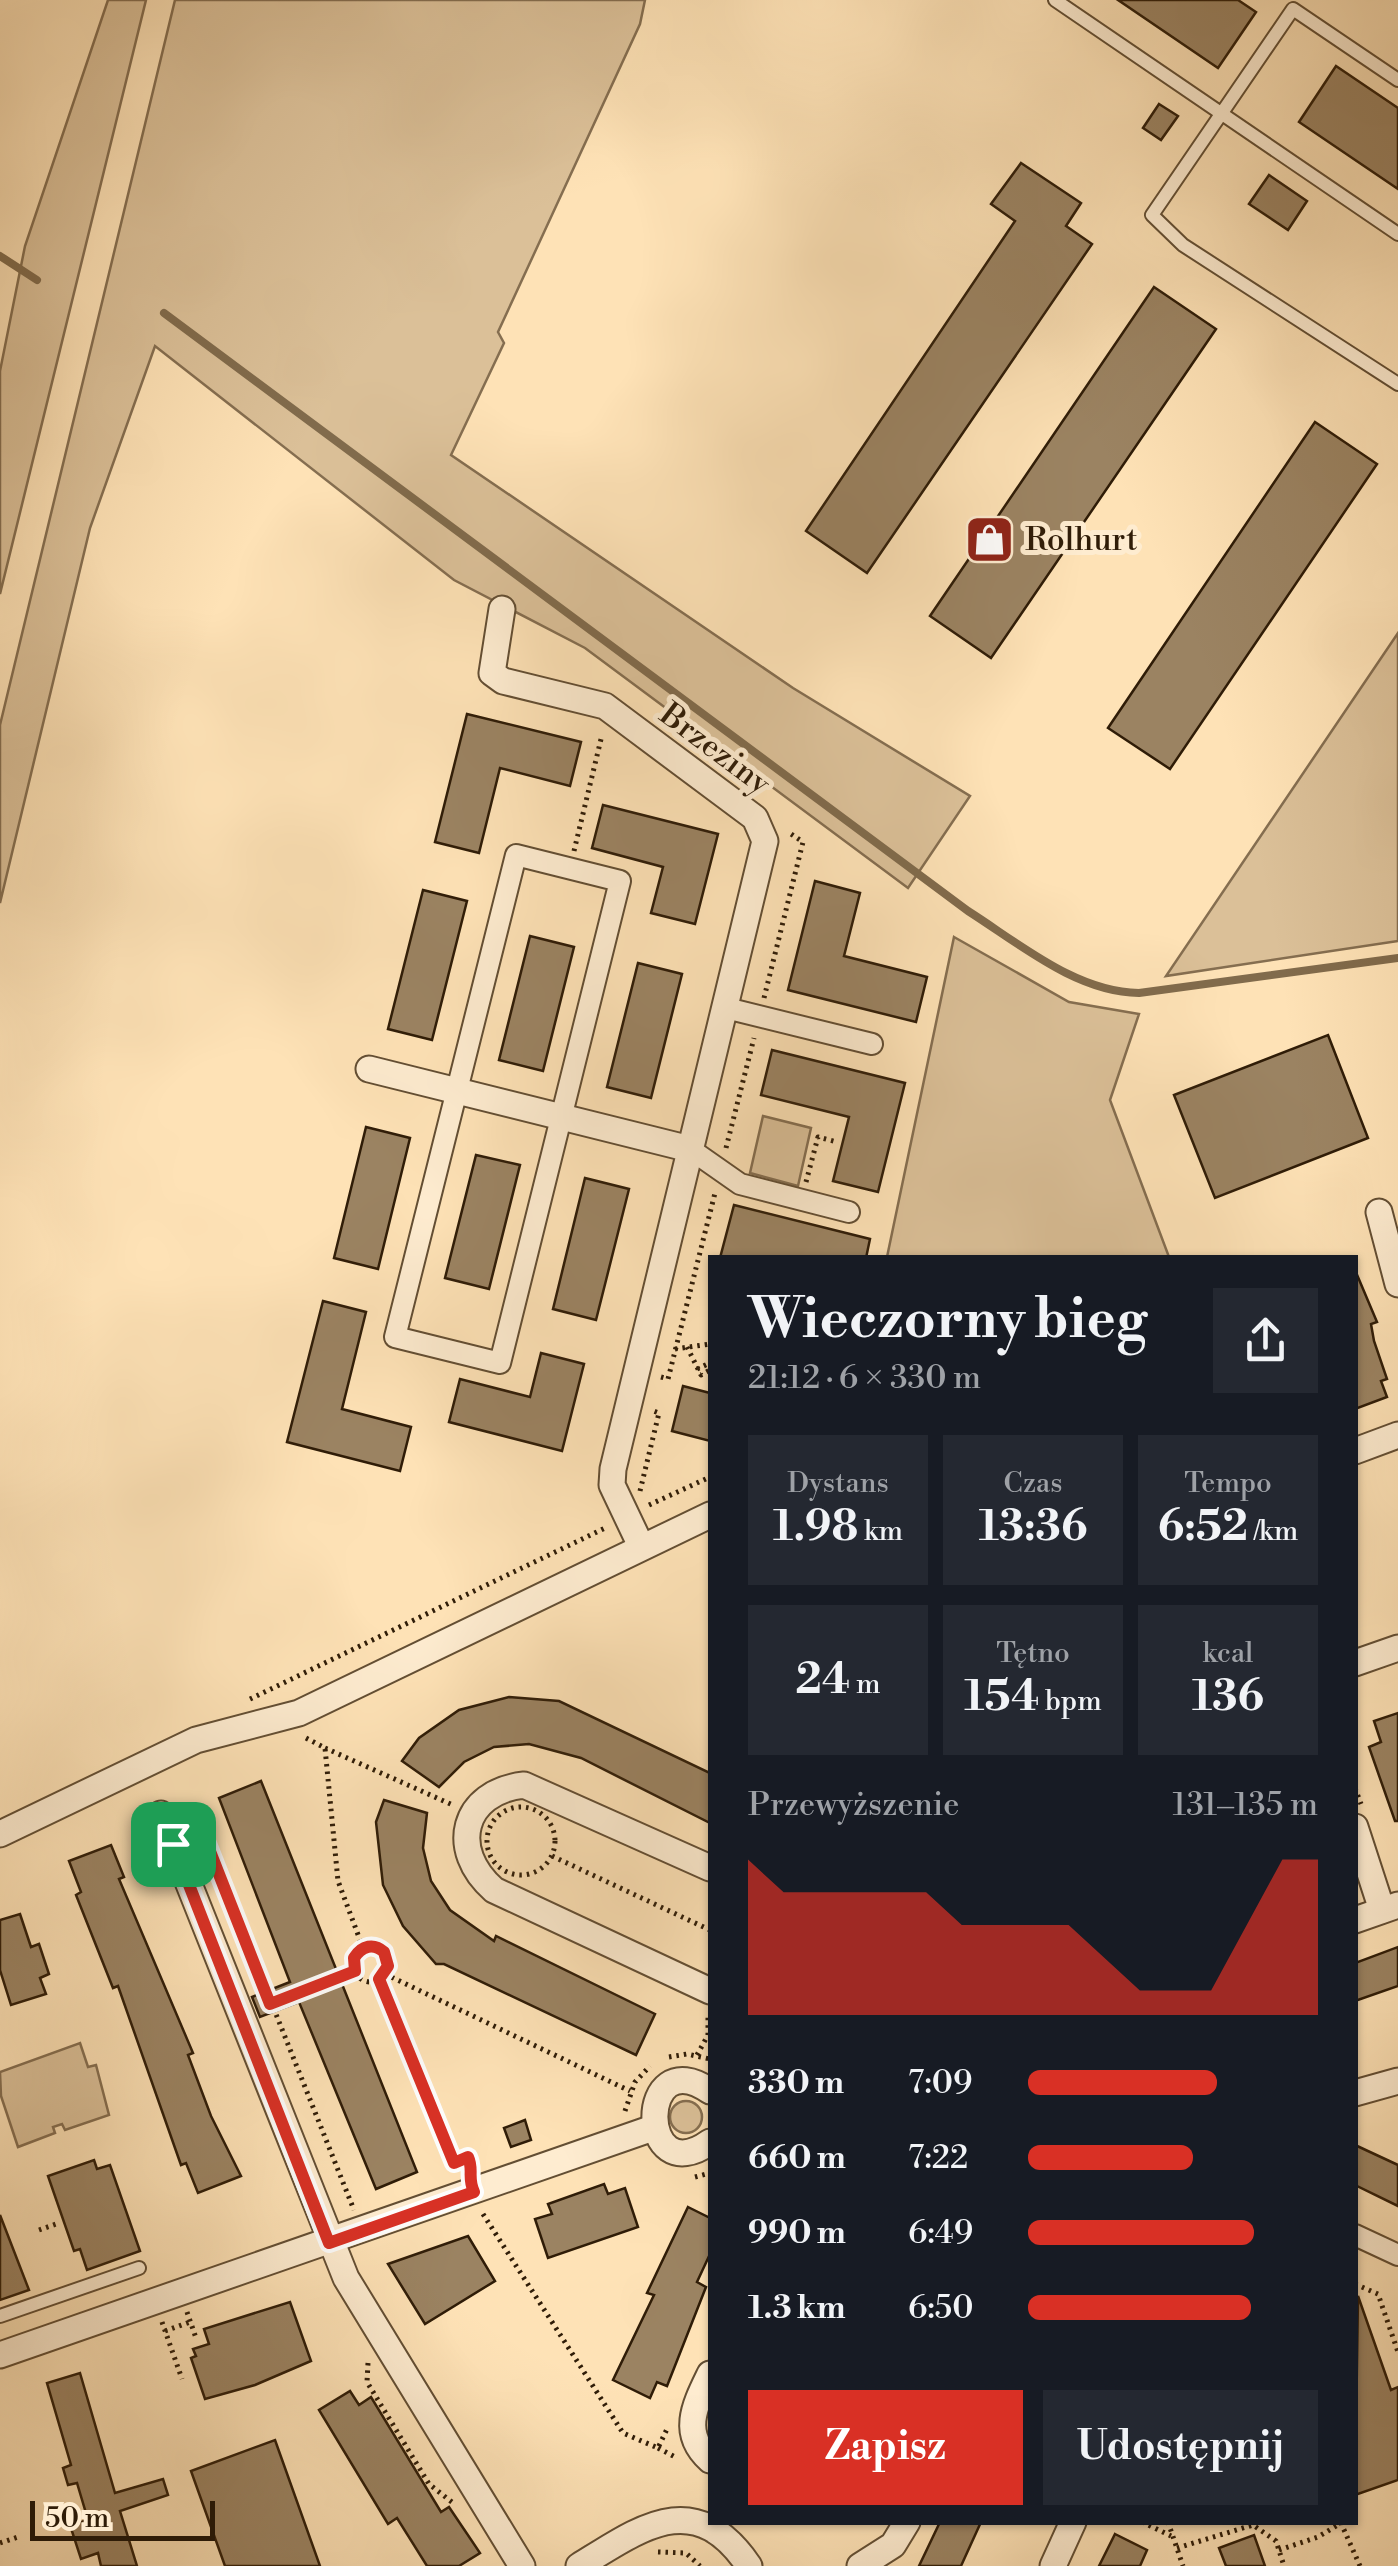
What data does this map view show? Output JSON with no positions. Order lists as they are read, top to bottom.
{
  "streets": {
    "street": ["Brzeziny"]
  },
  "places": {
    "shop": ["Rolhurt"]
  },
  "scale_bar": "50 m",
  "page": {
    "heading": ["Wieczorny bieg", "21:12 · 6 × 330 m"],
    "stats": [
      ["Dystans", "1.98 km"],
      ["Czas", "13:36"],
      ["Tempo", "6:52 /km"],
      ["24 m"],
      ["Tętno", "154 bpm"],
      ["kcal", "136"]
    ],
    "chart": ["Przewyższenie", "131–135 m"],
    "list": [
      {
        "name": "330 m",
        "note": "7:09"
      },
      {
        "name": "660 m",
        "note": "7:22"
      },
      {
        "name": "990 m",
        "note": "6:49"
      },
      {
        "name": "1.3 km",
        "note": "6:50"
      }
    ],
    "buttons": ["Zapisz", "Udostępnij"],
    "scale": "50 m"
  }
}
